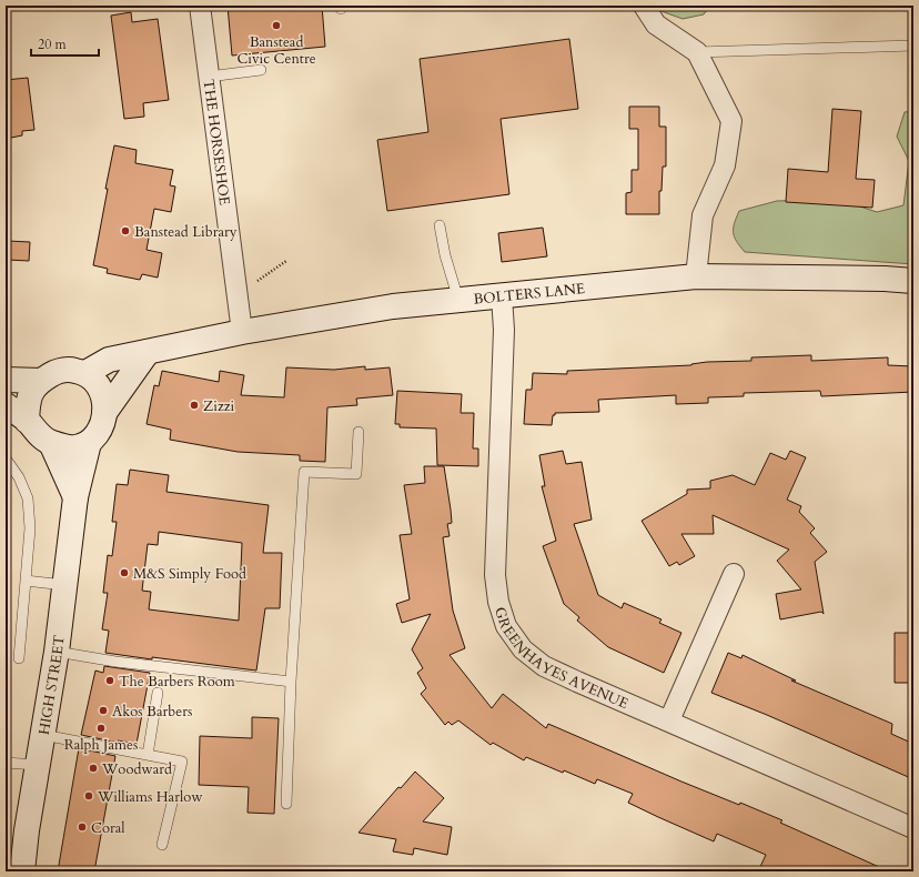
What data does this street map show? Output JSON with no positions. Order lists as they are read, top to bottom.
{
  "streets": {
    "main road": ["BOLTERS LANE", "HIGH STREET"],
    "street": ["THE HORSESHOE", "GREENHAYES AVENUE"]
  },
  "crossings": [
    ["THE HORSESHOE", "BOLTERS LANE"],
    ["BOLTERS LANE", "GREENHAYES AVENUE"],
    ["BOLTERS LANE", "HIGH STREET"]
  ],
  "places": [
    "Banstead Civic Centre",
    "Banstead Library",
    "Zizzi",
    "M&S Simply Food",
    "The Barbers Room",
    "Akos Barbers",
    "Ralph James",
    "Woodward",
    "Williams Harlow",
    "Coral"
  ],
  "scale_bar": "20 m"
}
